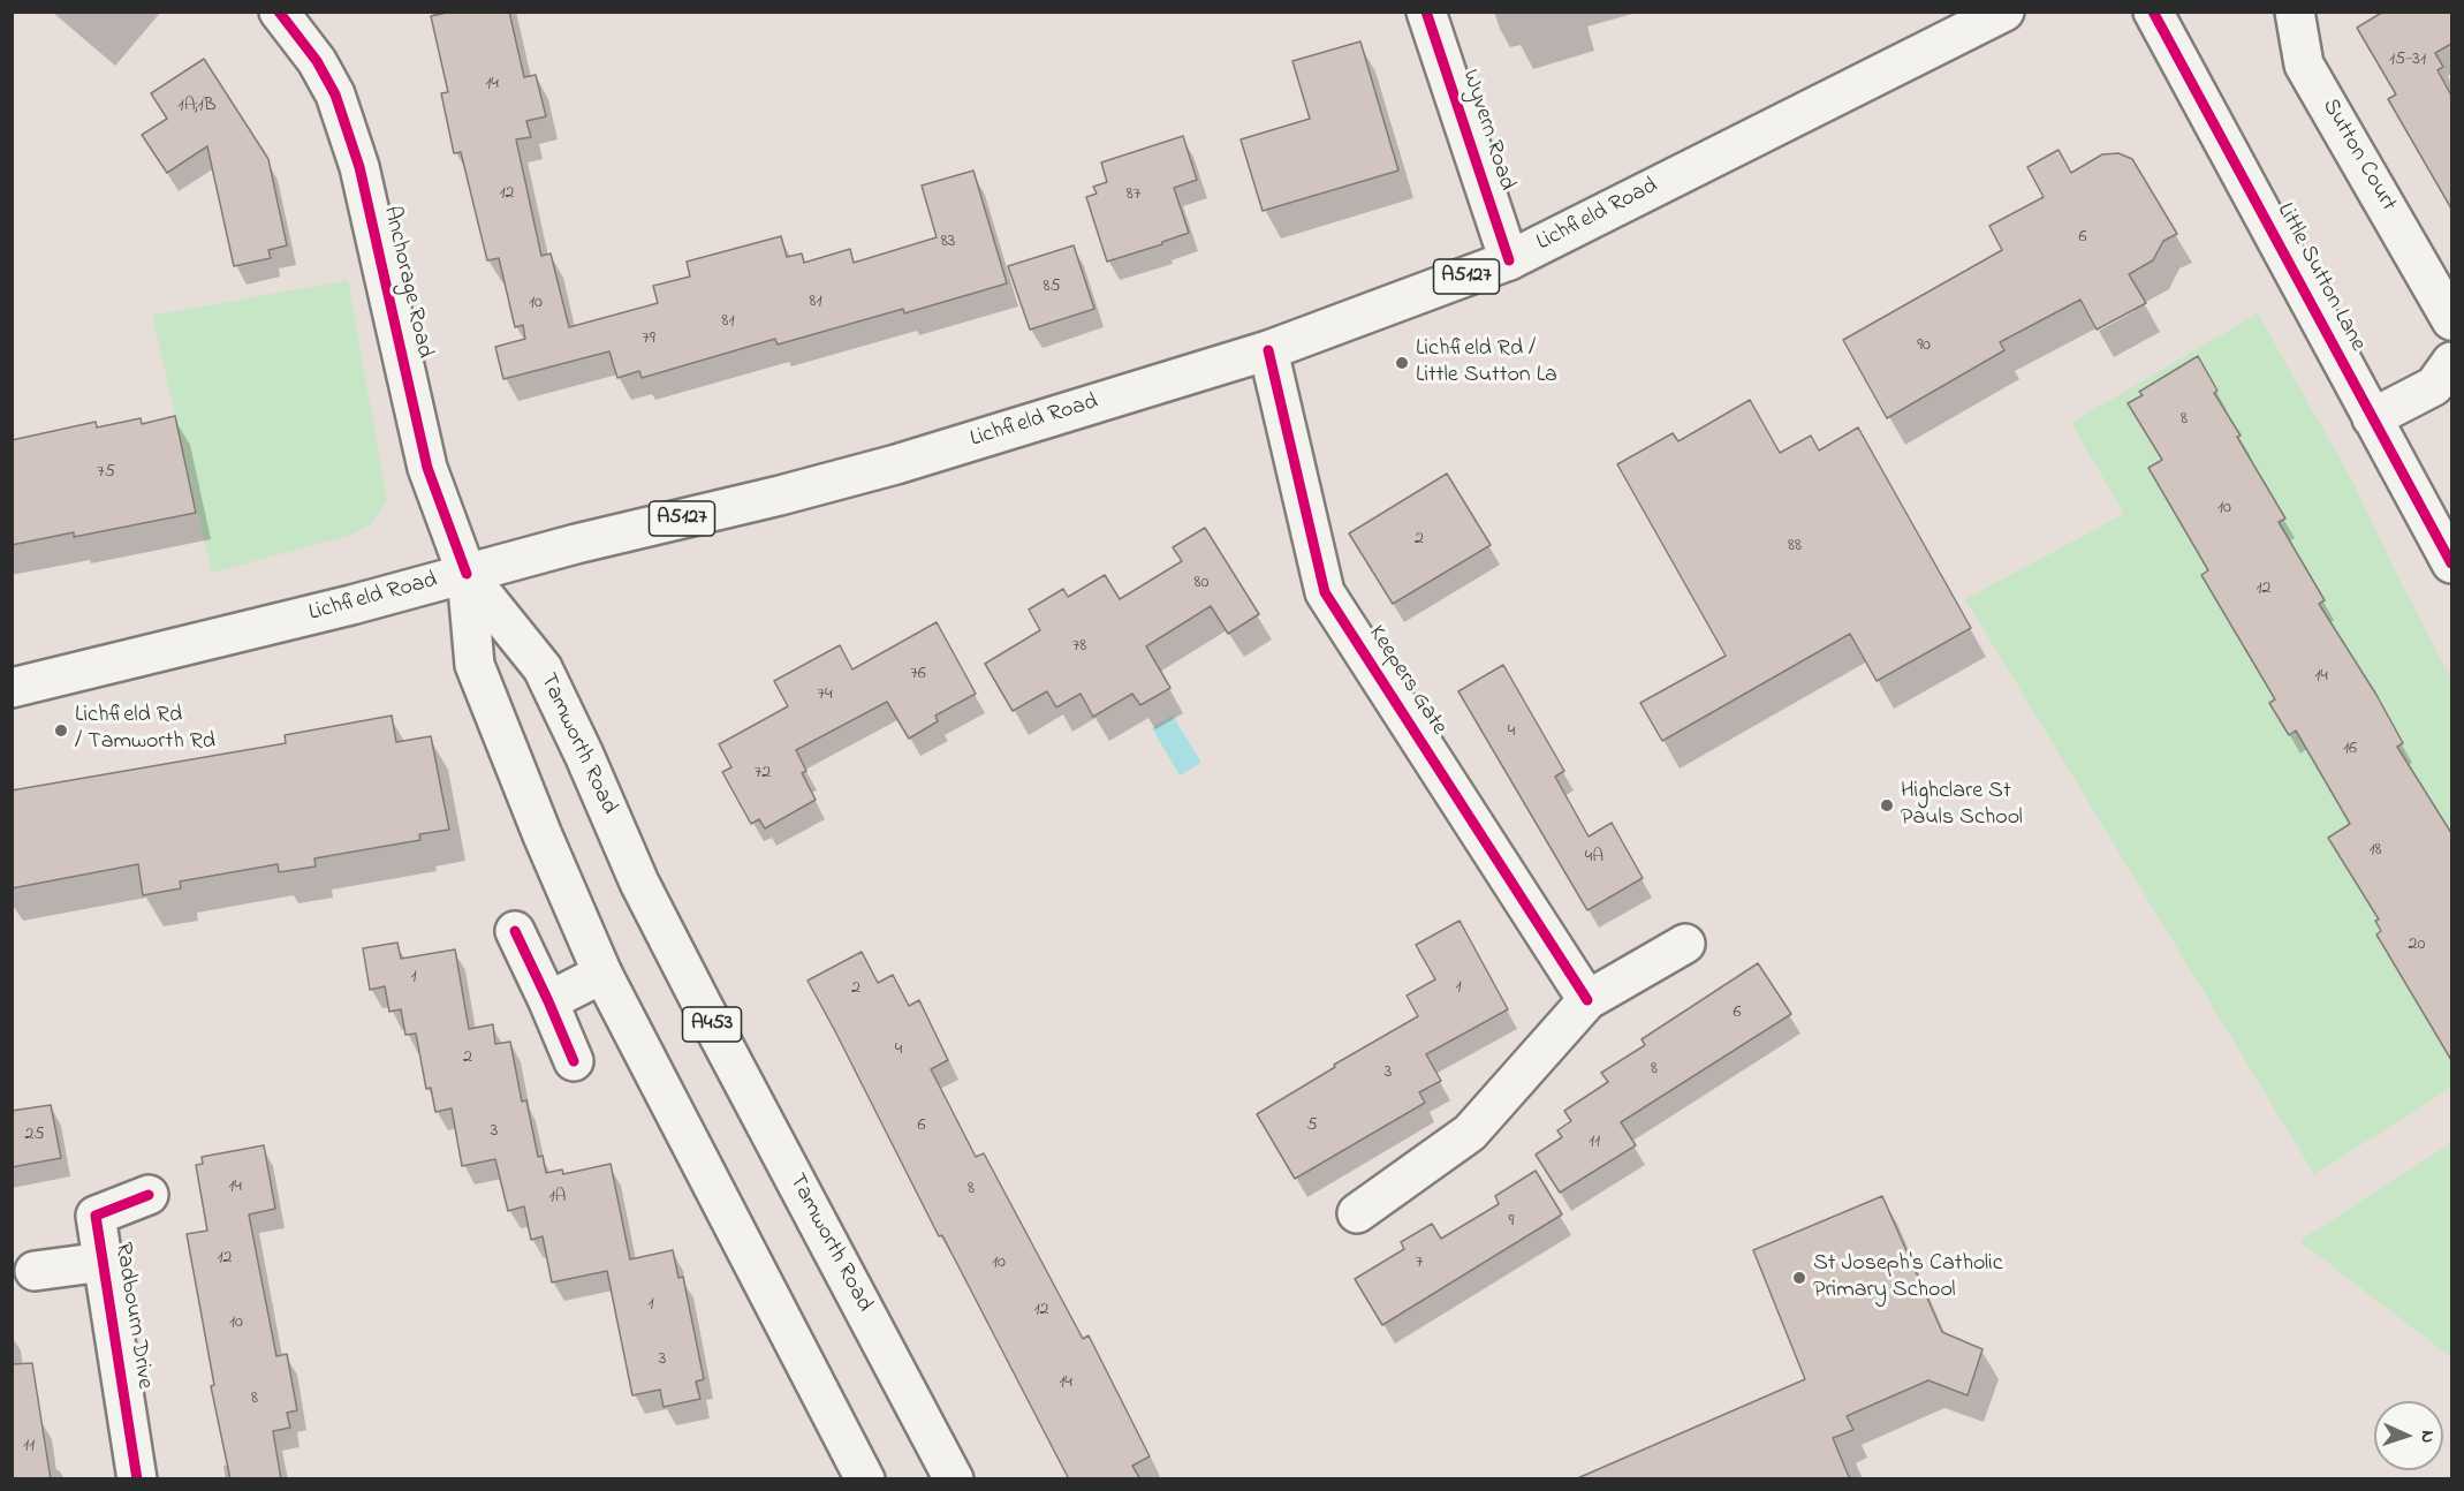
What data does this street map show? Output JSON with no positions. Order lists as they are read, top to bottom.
{
  "streets": {
    "main road": [
      "Wyvern Road",
      "Sutton Court",
      "Lichfield Road",
      "A5127",
      "Little Sutton Lane",
      "Anchorage Road",
      "Keepers Gate",
      "Tamworth Road",
      "A453",
      "Radbourn Drive"
    ]
  },
  "crossings": [
    ["Wyvern Road", "Lichfield Road"],
    ["Lichfield Road", "Anchorage Road"],
    ["Lichfield Road", "Keepers Gate"],
    ["Lichfield Road", "Tamworth Road"],
    ["Anchorage Road", "Tamworth Road"]
  ],
  "places": [
    "Lichfield Rd / Little Sutton La",
    "Lichfield Rd / Tamworth Rd",
    "Highclare St Pauls School",
    "St Joseph's Catholic Primary School"
  ],
  "house_numbers": [
    "15-31",
    "14",
    "1A;1B",
    "12",
    "87",
    "6",
    "83",
    "85",
    "81",
    "10",
    "81",
    "79",
    "90",
    "8",
    "75",
    "10",
    "2",
    "88",
    "80",
    "12",
    "78",
    "76",
    "14",
    "74",
    "4",
    "16",
    "72",
    "18",
    "4A",
    "20",
    "1",
    "1",
    "2",
    "6",
    "4",
    "2",
    "8",
    "3",
    "6",
    "5",
    "3",
    "25",
    "11",
    "14",
    "8",
    "1A",
    "9",
    "12",
    "10",
    "7",
    "1",
    "12",
    "10",
    "3",
    "14",
    "8",
    "11"
  ],
  "north": "right"
}
